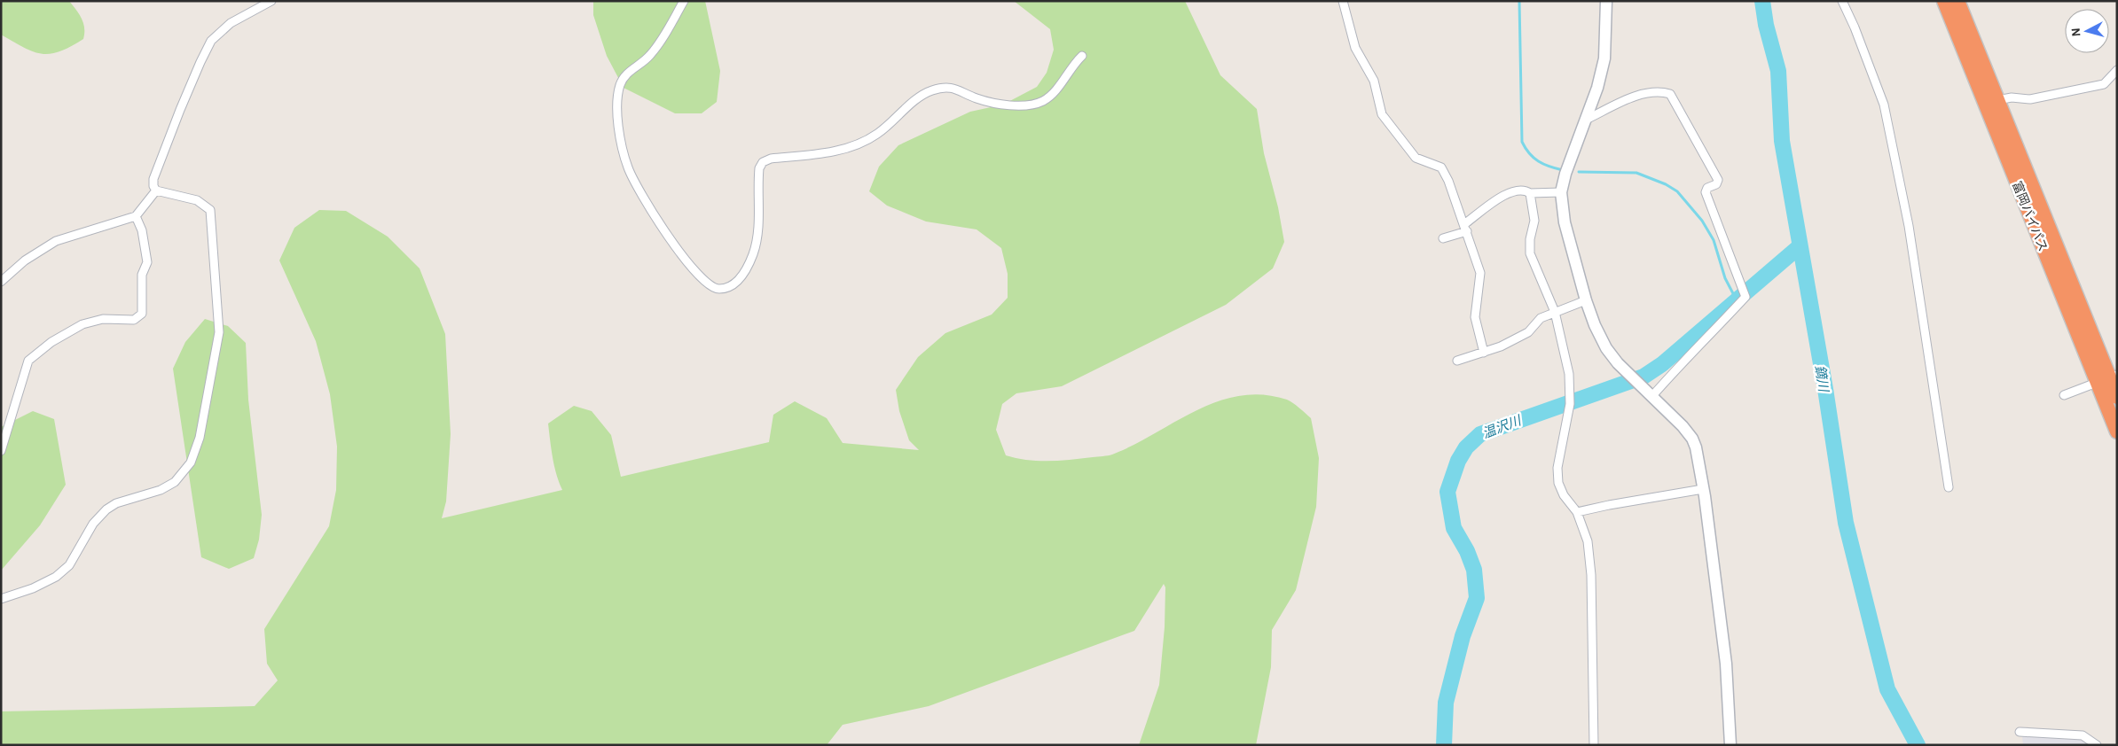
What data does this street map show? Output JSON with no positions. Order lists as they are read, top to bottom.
{
  "streets": {
    "highway": ["富岡バイパス"]
  },
  "water": ["鏑川", "温沢川"],
  "north": "left"
}
